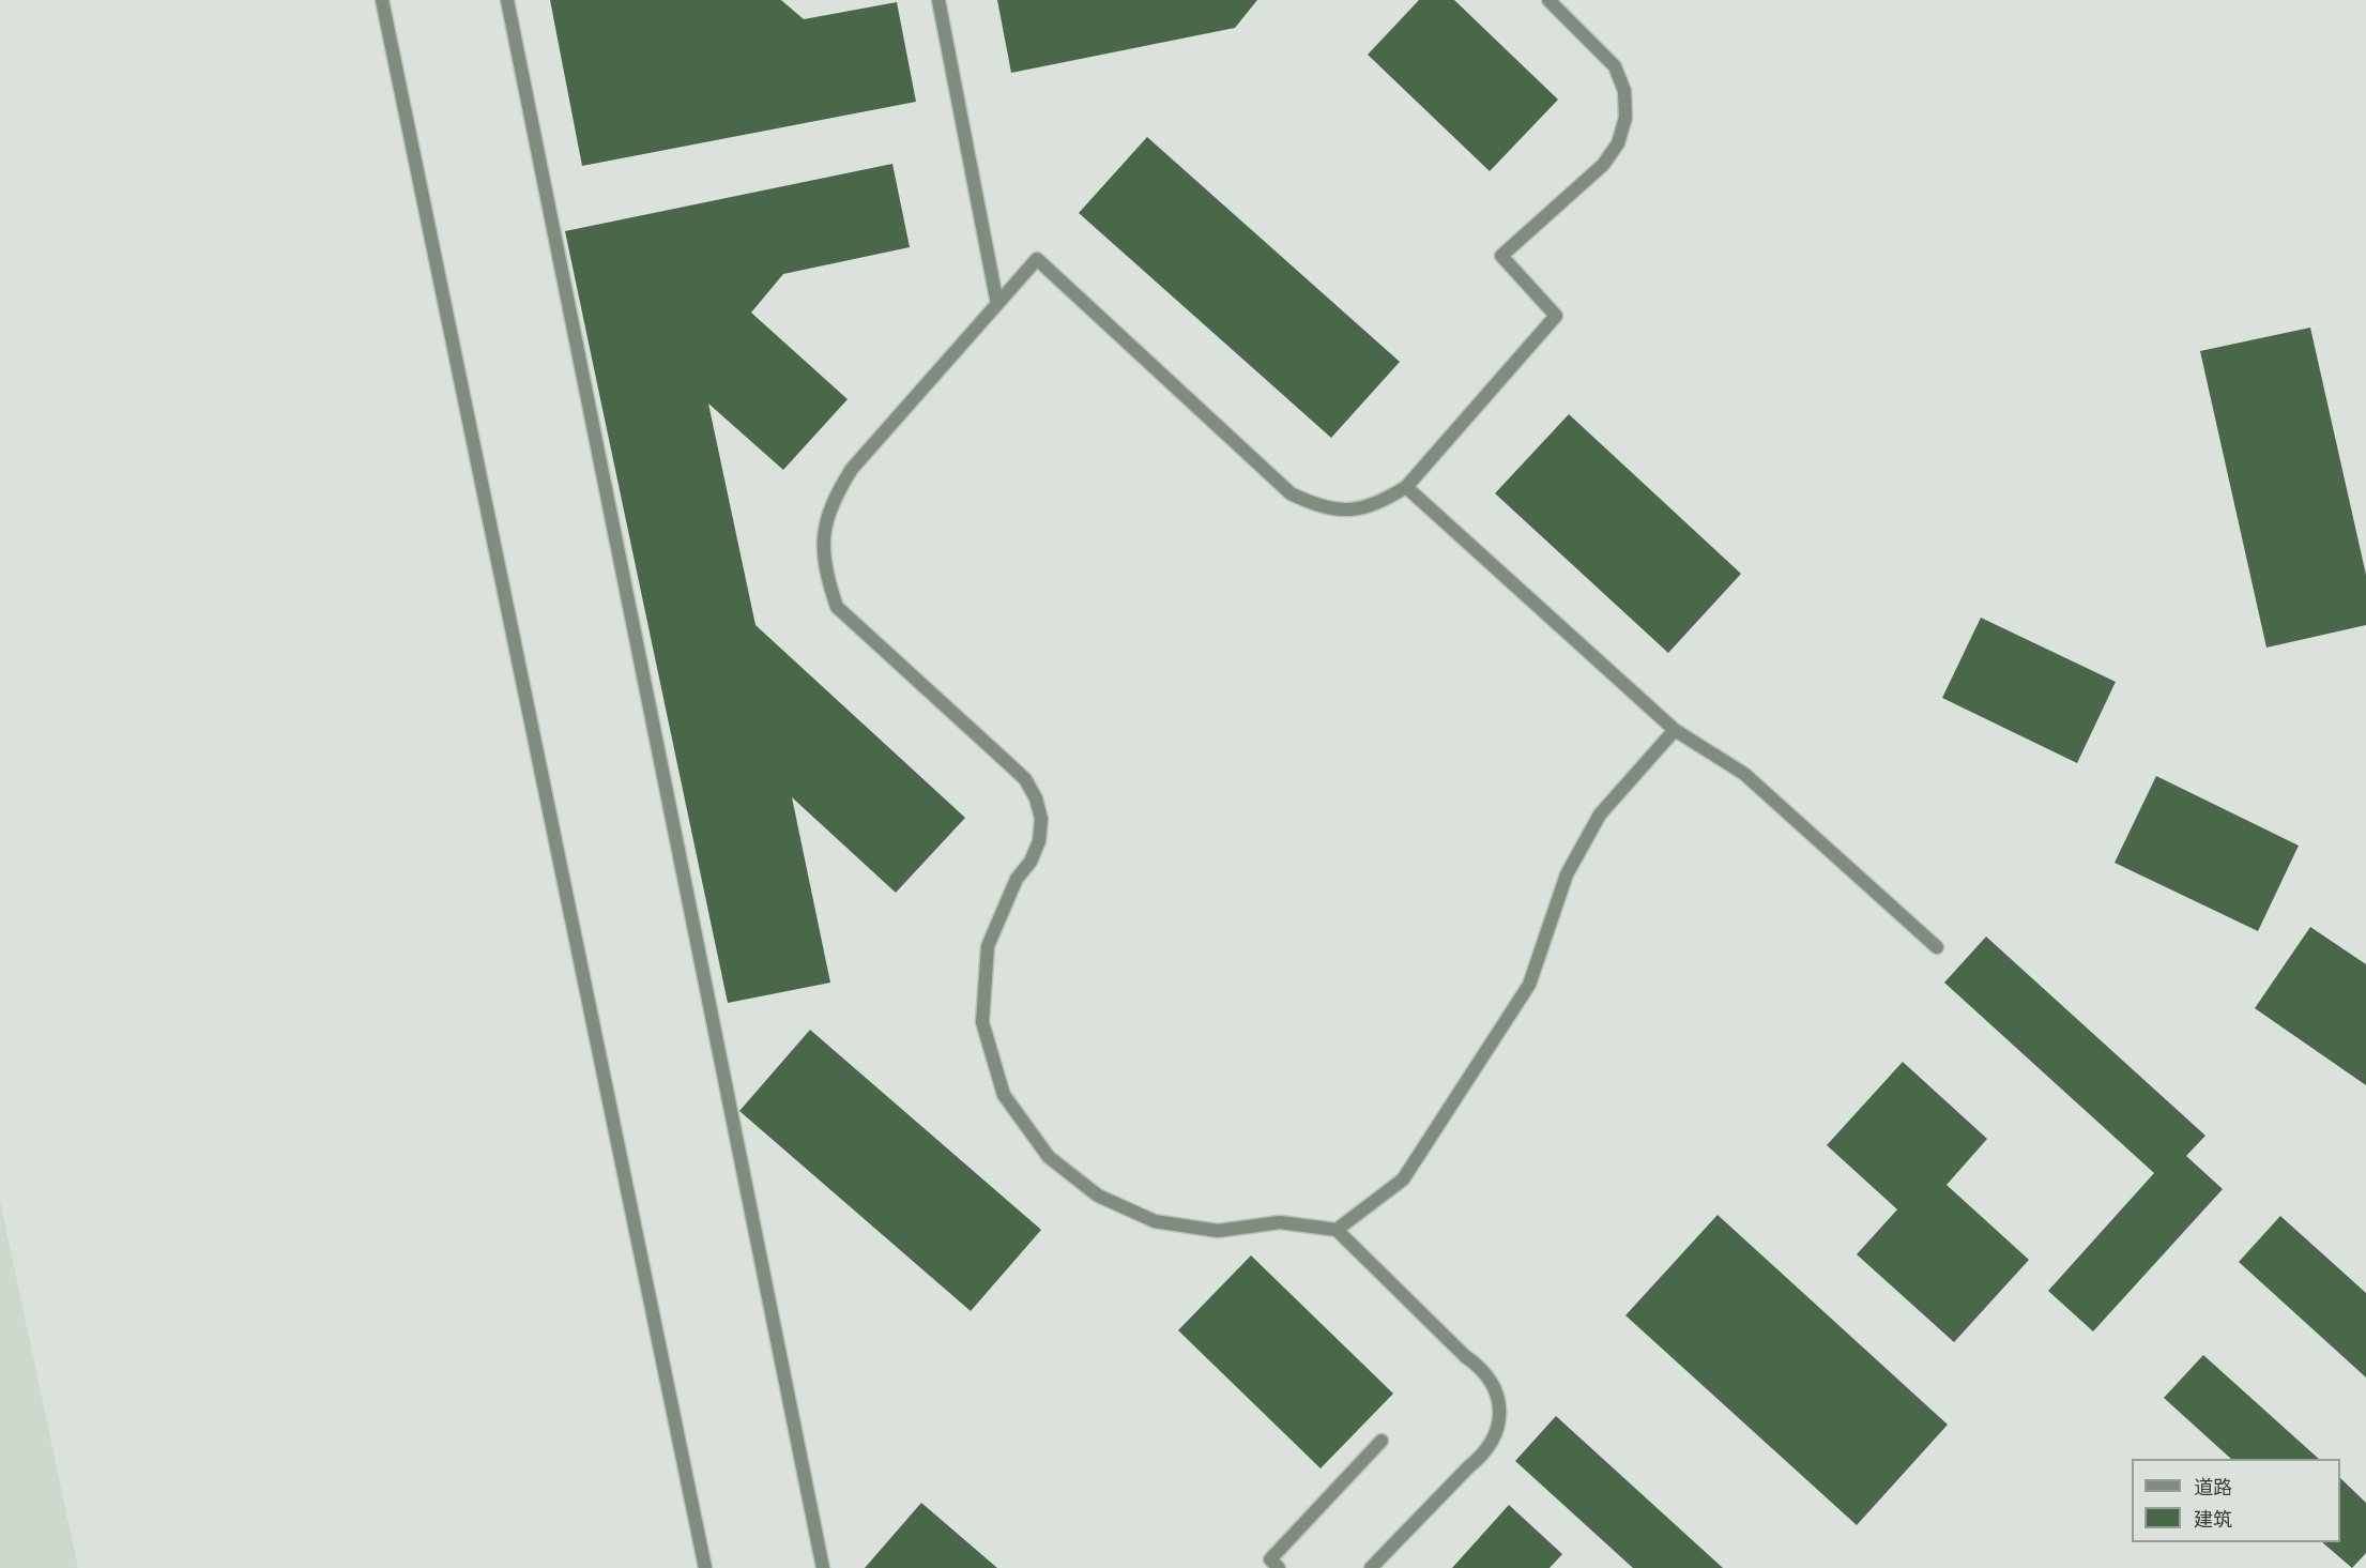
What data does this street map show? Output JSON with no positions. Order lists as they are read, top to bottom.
{
  "legend": ["道路", "建筑"]
}
